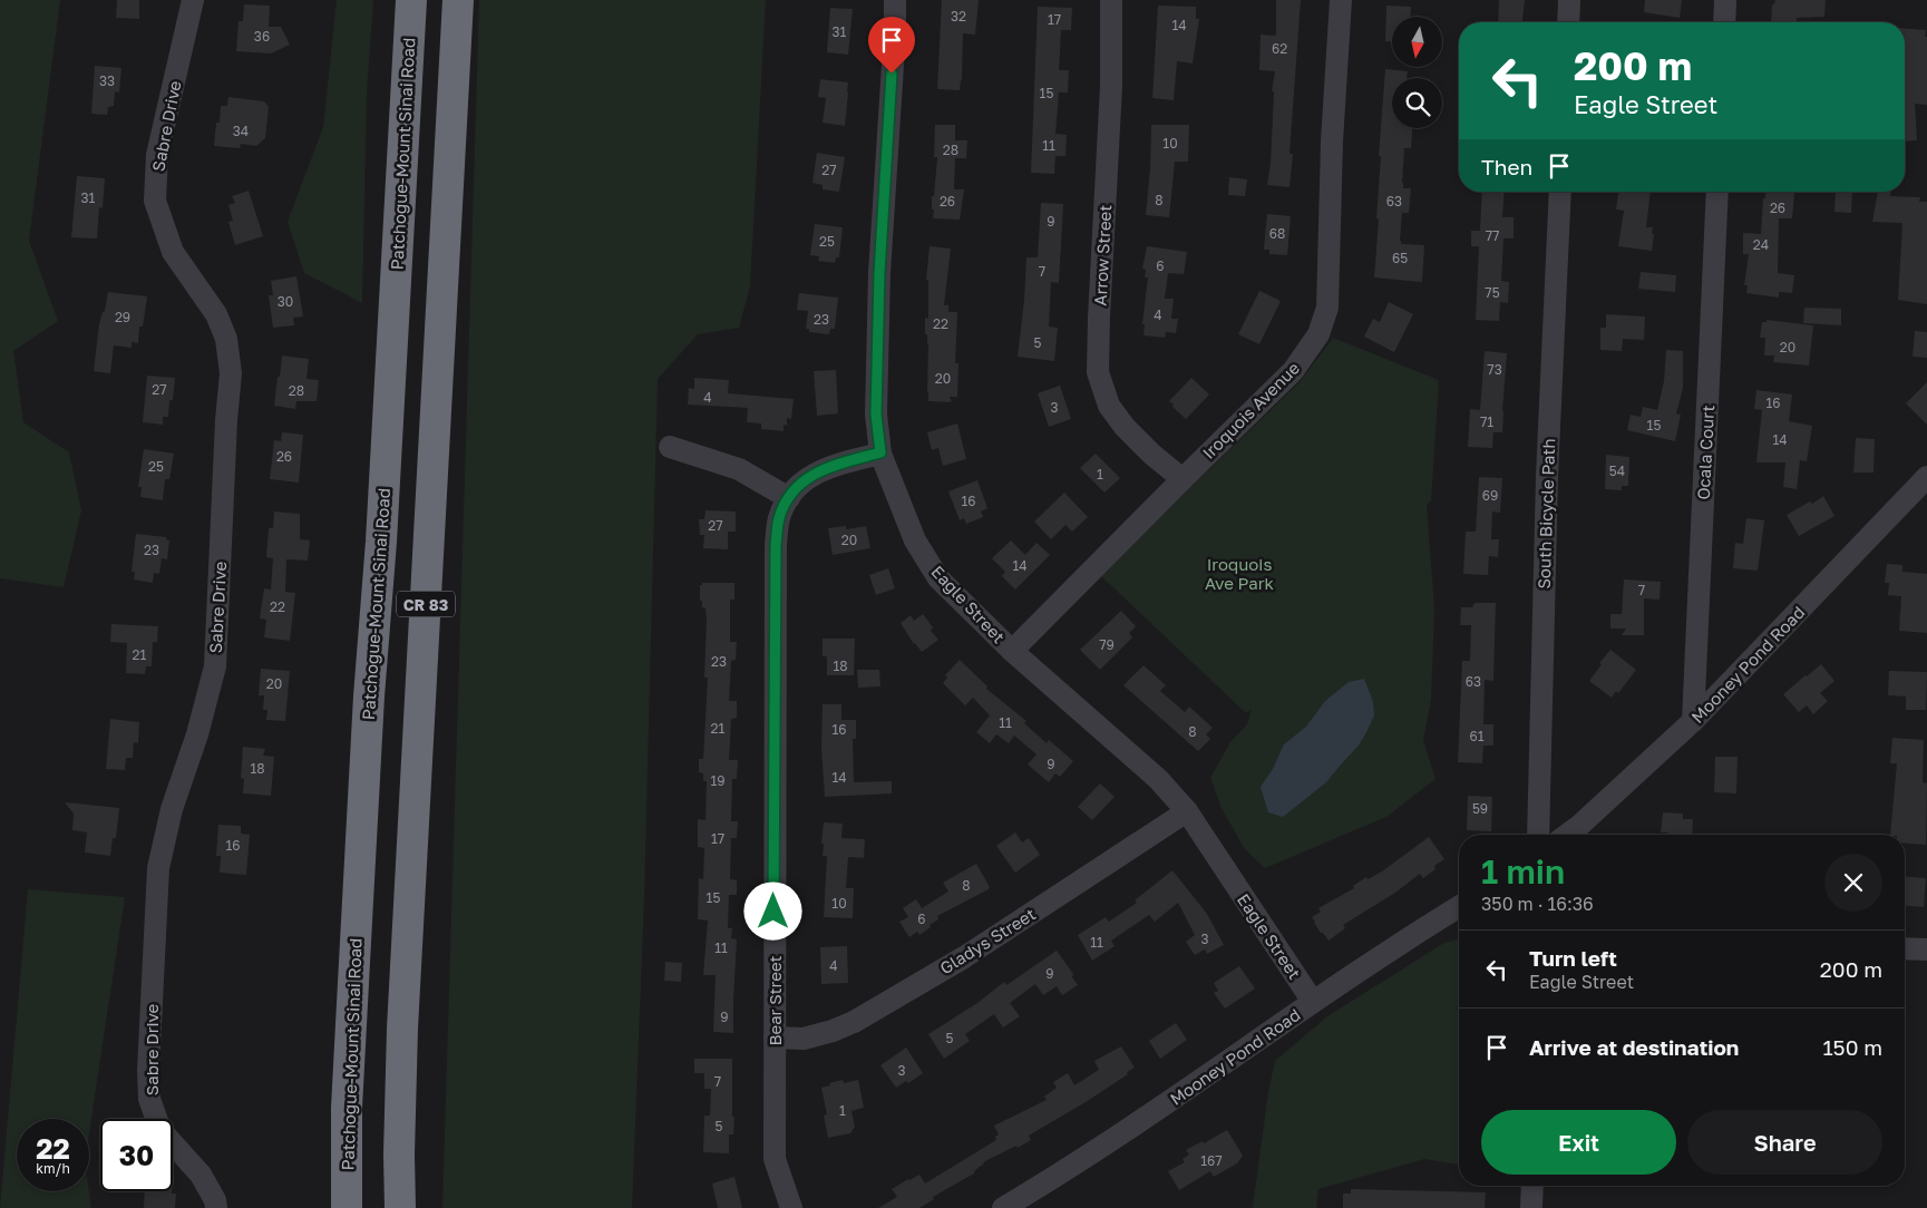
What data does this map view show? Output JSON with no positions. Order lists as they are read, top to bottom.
{
  "streets": {
    "highway": ["Patchogue-Mount Sinai Road", "CR 83"],
    "street": [
      "Sabre Drive",
      "Arrow Street",
      "Iroquois Avenue",
      "Ocala Court",
      "South Bicycle Path",
      "Eagle Street",
      "Mooney Pond Road",
      "Gladys Street",
      "Bear Street"
    ]
  },
  "crossings": [
    ["Arrow Street", "Iroquois Avenue"],
    ["Iroquois Avenue", "Eagle Street"],
    ["Ocala Court", "Mooney Pond Road"],
    ["Eagle Street", "Mooney Pond Road"],
    ["Eagle Street", "Gladys Street"],
    ["Eagle Street", "Bear Street"],
    ["Gladys Street", "Bear Street"]
  ],
  "parks": ["Iroquois Ave Park"],
  "house_numbers": [
    "32",
    "17",
    "14",
    "31",
    "36",
    "62",
    "33",
    "15",
    "34",
    "10",
    "11",
    "28",
    "27",
    "31",
    "8",
    "26",
    "63",
    "26",
    "9",
    "68",
    "77",
    "25",
    "24",
    "65",
    "6",
    "7",
    "75",
    "30",
    "4",
    "29",
    "23",
    "22",
    "5",
    "20",
    "73",
    "20",
    "27",
    "28",
    "4",
    "16",
    "3",
    "71",
    "15",
    "14",
    "26",
    "25",
    "54",
    "1",
    "69",
    "16",
    "27",
    "20",
    "23",
    "14",
    "7",
    "22",
    "79",
    "21",
    "23",
    "18",
    "63",
    "20",
    "11",
    "21",
    "16",
    "8",
    "61",
    "9",
    "18",
    "14",
    "19",
    "59",
    "17",
    "16",
    "8",
    "15",
    "10",
    "6",
    "3",
    "11",
    "11",
    "4",
    "9",
    "9",
    "5",
    "3",
    "7",
    "1",
    "5",
    "167"
  ],
  "north": "bottom",
  "page": {
    "turn": ["200 m", "Eagle Street"],
    "then": "Then",
    "heading": ["1 min", "350 m · 16:36"],
    "list": [
      {
        "name": "Turn left",
        "note": "Eagle Street",
        "value": "200 m"
      },
      {
        "name": "Arrive at destination",
        "value": "150 m"
      }
    ],
    "buttons": ["Exit", "Share"],
    "speed": "22 km/h",
    "limit": "30"
  }
}
